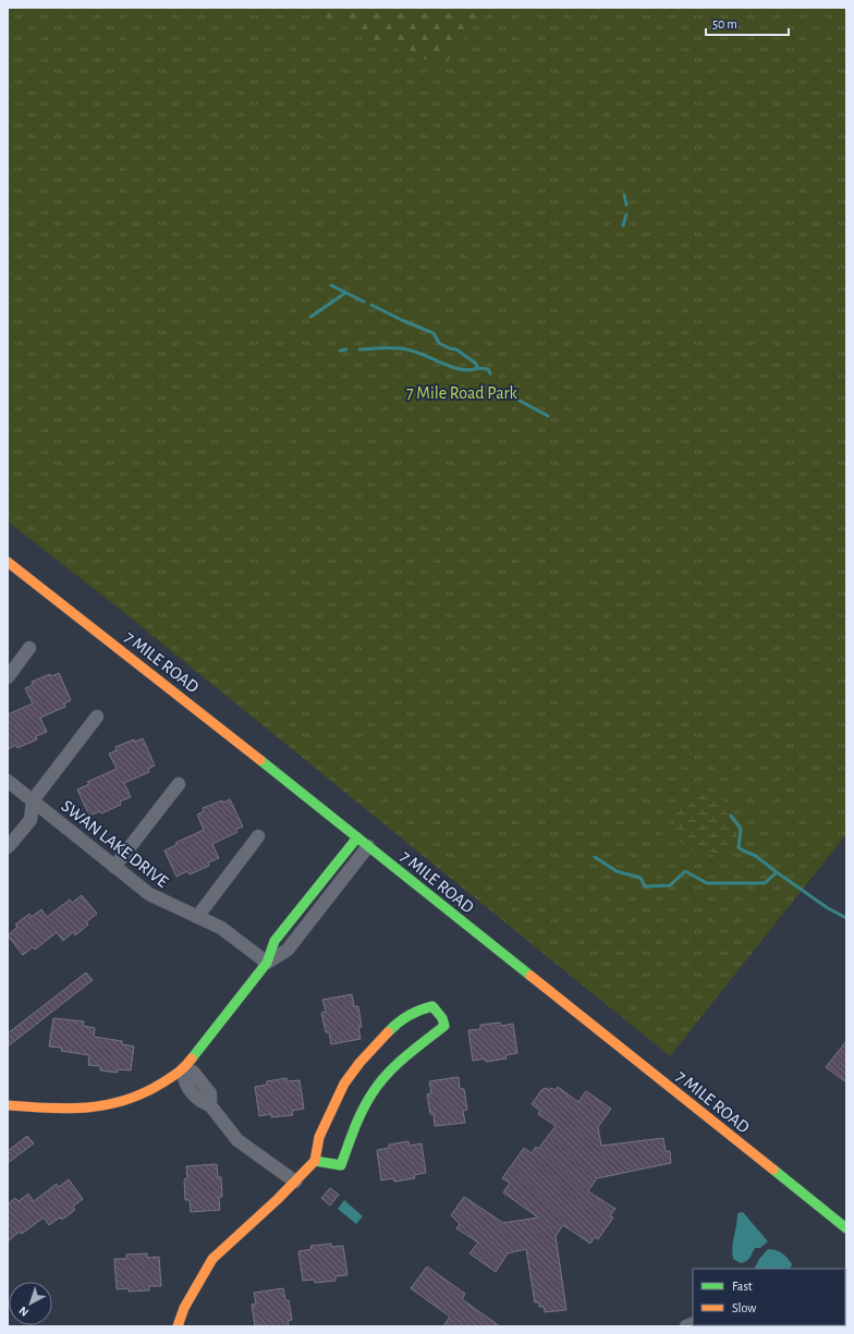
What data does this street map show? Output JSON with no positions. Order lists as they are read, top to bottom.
{
  "streets": {
    "street": ["7 MILE ROAD", "SWAN LAKE DRIVE"]
  },
  "parks": ["7 Mile Road Park"],
  "legend": ["Fast", "Slow"],
  "scale_bar": "50 m",
  "north": "bottom left"
}
